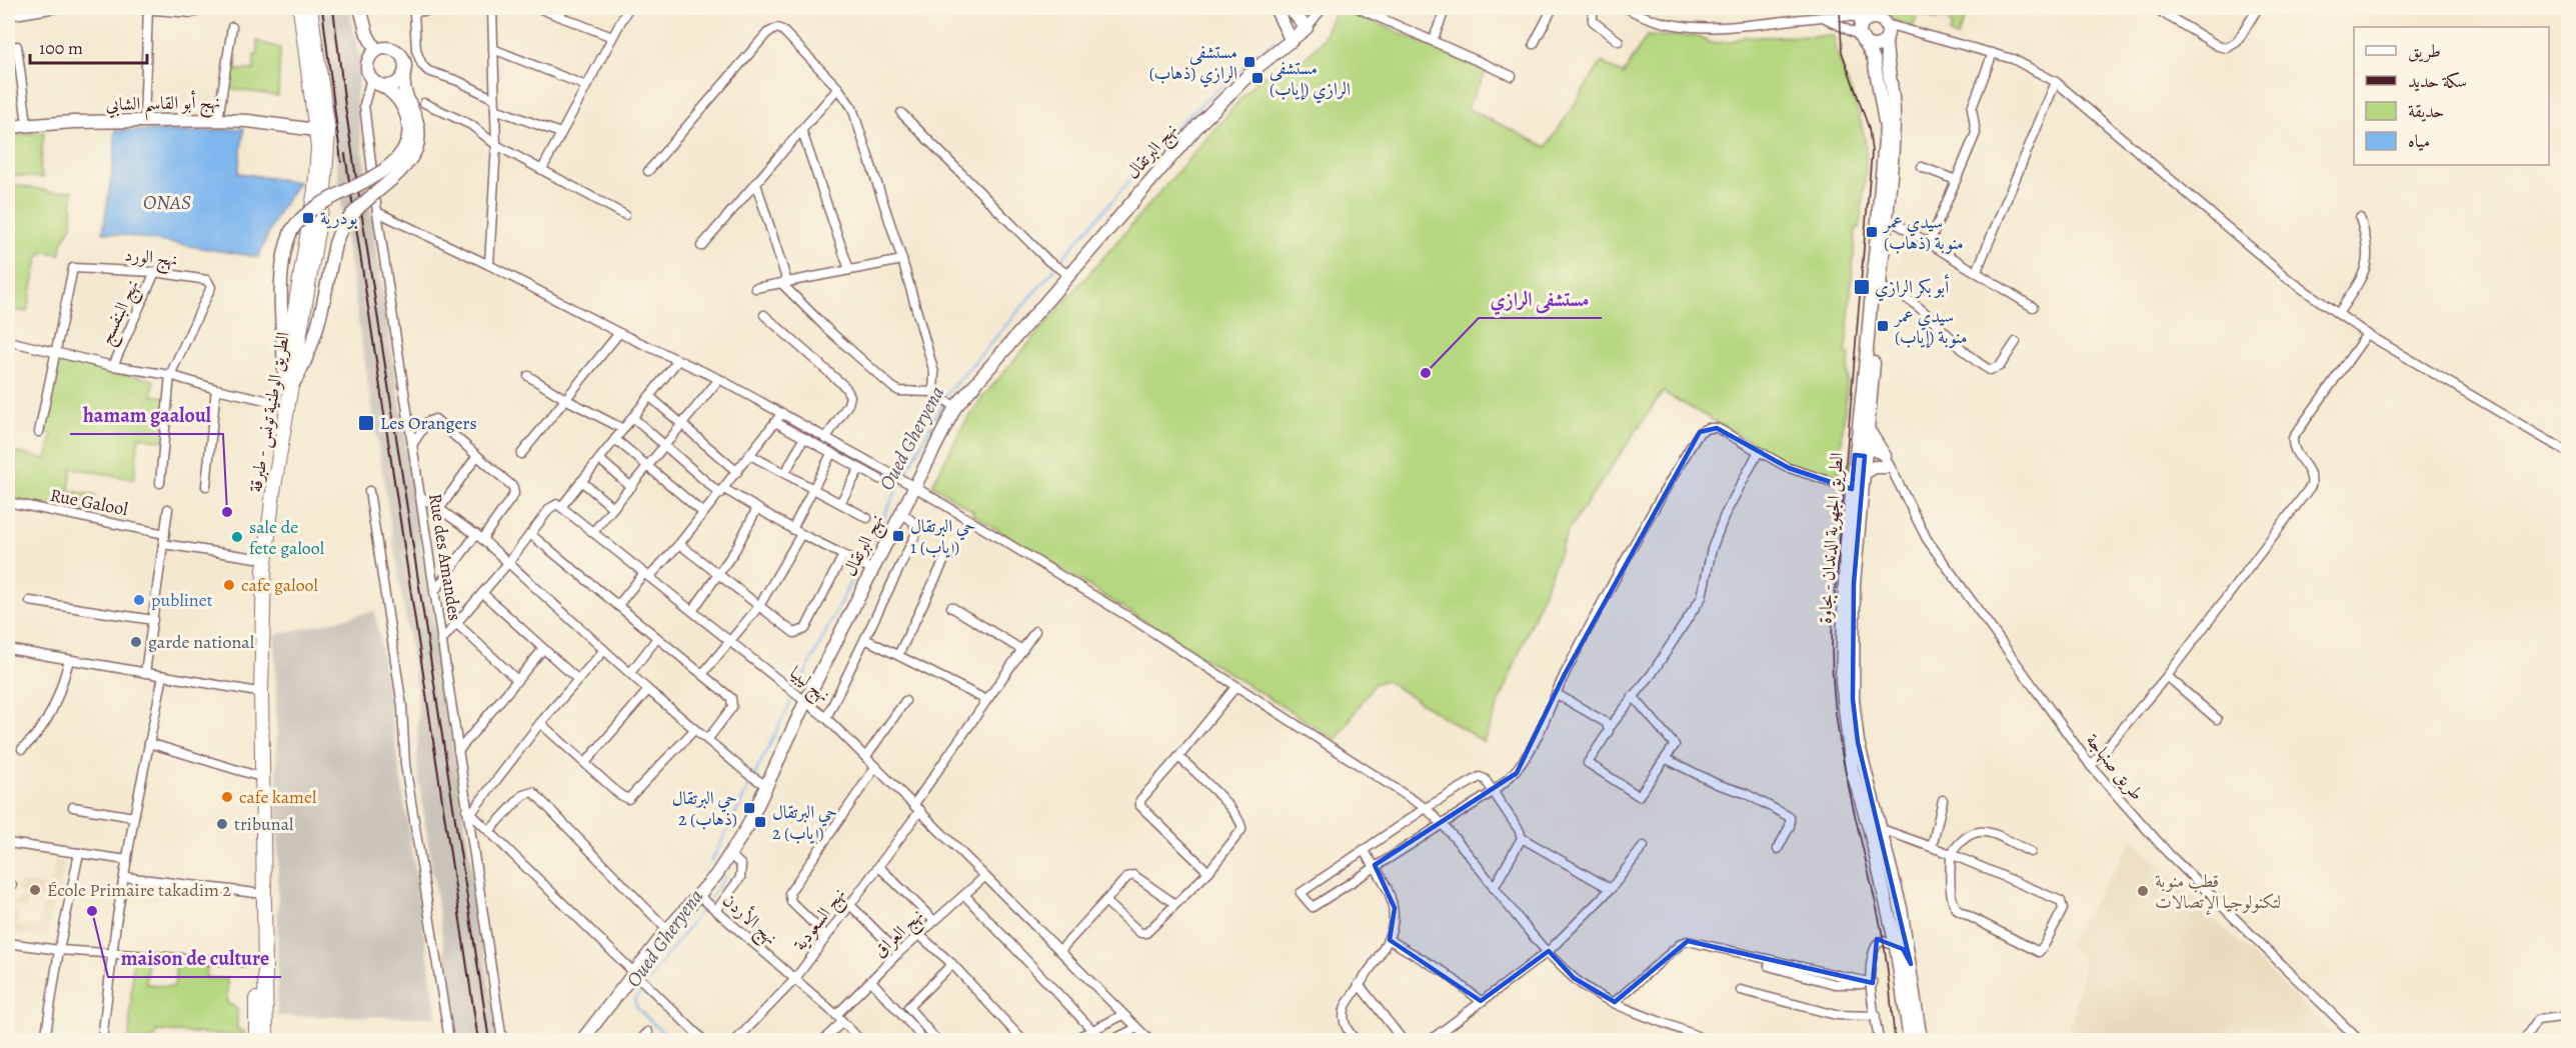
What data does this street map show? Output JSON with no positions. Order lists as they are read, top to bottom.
{
  "streets": {
    "main road": ["الطريق الوطنية تونس - طبرقة"],
    "street": [
      "نهج أبو القاسم الشابي",
      "نهج البرتقال",
      "نهج الورد",
      "نهج البنفسج",
      "Rue Galool",
      "الطريق الجهوية الدندان - بجاوة",
      "Rue des Amandes",
      "نهج ليبيا",
      "طريق صنهاجة",
      "نهج الأردن",
      "نهج السعودية",
      "نهج العراق"
    ]
  },
  "crossings": [
    ["نهج أبو القاسم الشابي", "الطريق الوطنية تونس - طبرقة"],
    ["نهج البرتقال", "نهج ليبيا"],
    ["نهج البرتقال", "نهج الأردن"],
    ["نهج الورد", "نهج البنفسج"],
    ["نهج ليبيا", "نهج السعودية"],
    ["نهج ليبيا", "نهج العراق"],
    ["نهج الأردن", "نهج السعودية"],
    ["نهج الأردن", "نهج العراق"]
  ],
  "water": ["ONAS", "Oued Gheryena"],
  "places": {
    "transit": [
      "مستشفى الرازي (ذهاب)",
      "مستشفى الرازي (إياب)",
      "بودرية",
      "سيدي عمر منوبة (ذهاب)",
      "أبو بكر الرازي",
      "سيدي عمر منوبة (إياب)",
      "Les Orangers",
      "حي البرتقال 1 (إياب)",
      "حي البرتقال 2 (ذهاب)",
      "حي البرتقال 2 (إياب)"
    ],
    "other": [
      "مستشفى الرازي",
      "hamam gaaloul",
      "sale de fete galool",
      "cafe galool",
      "publinet",
      "garde national",
      "cafe kamel",
      "tribunal",
      "École Primaire takadim 2",
      "قطب منوبة لتكنولوجيا الإتصالات",
      "maison de culture"
    ]
  },
  "legend": [
    "طريق",
    "سكة حديد",
    "حديقة",
    "مياه"
  ],
  "scale_bar": "100 m"
}
